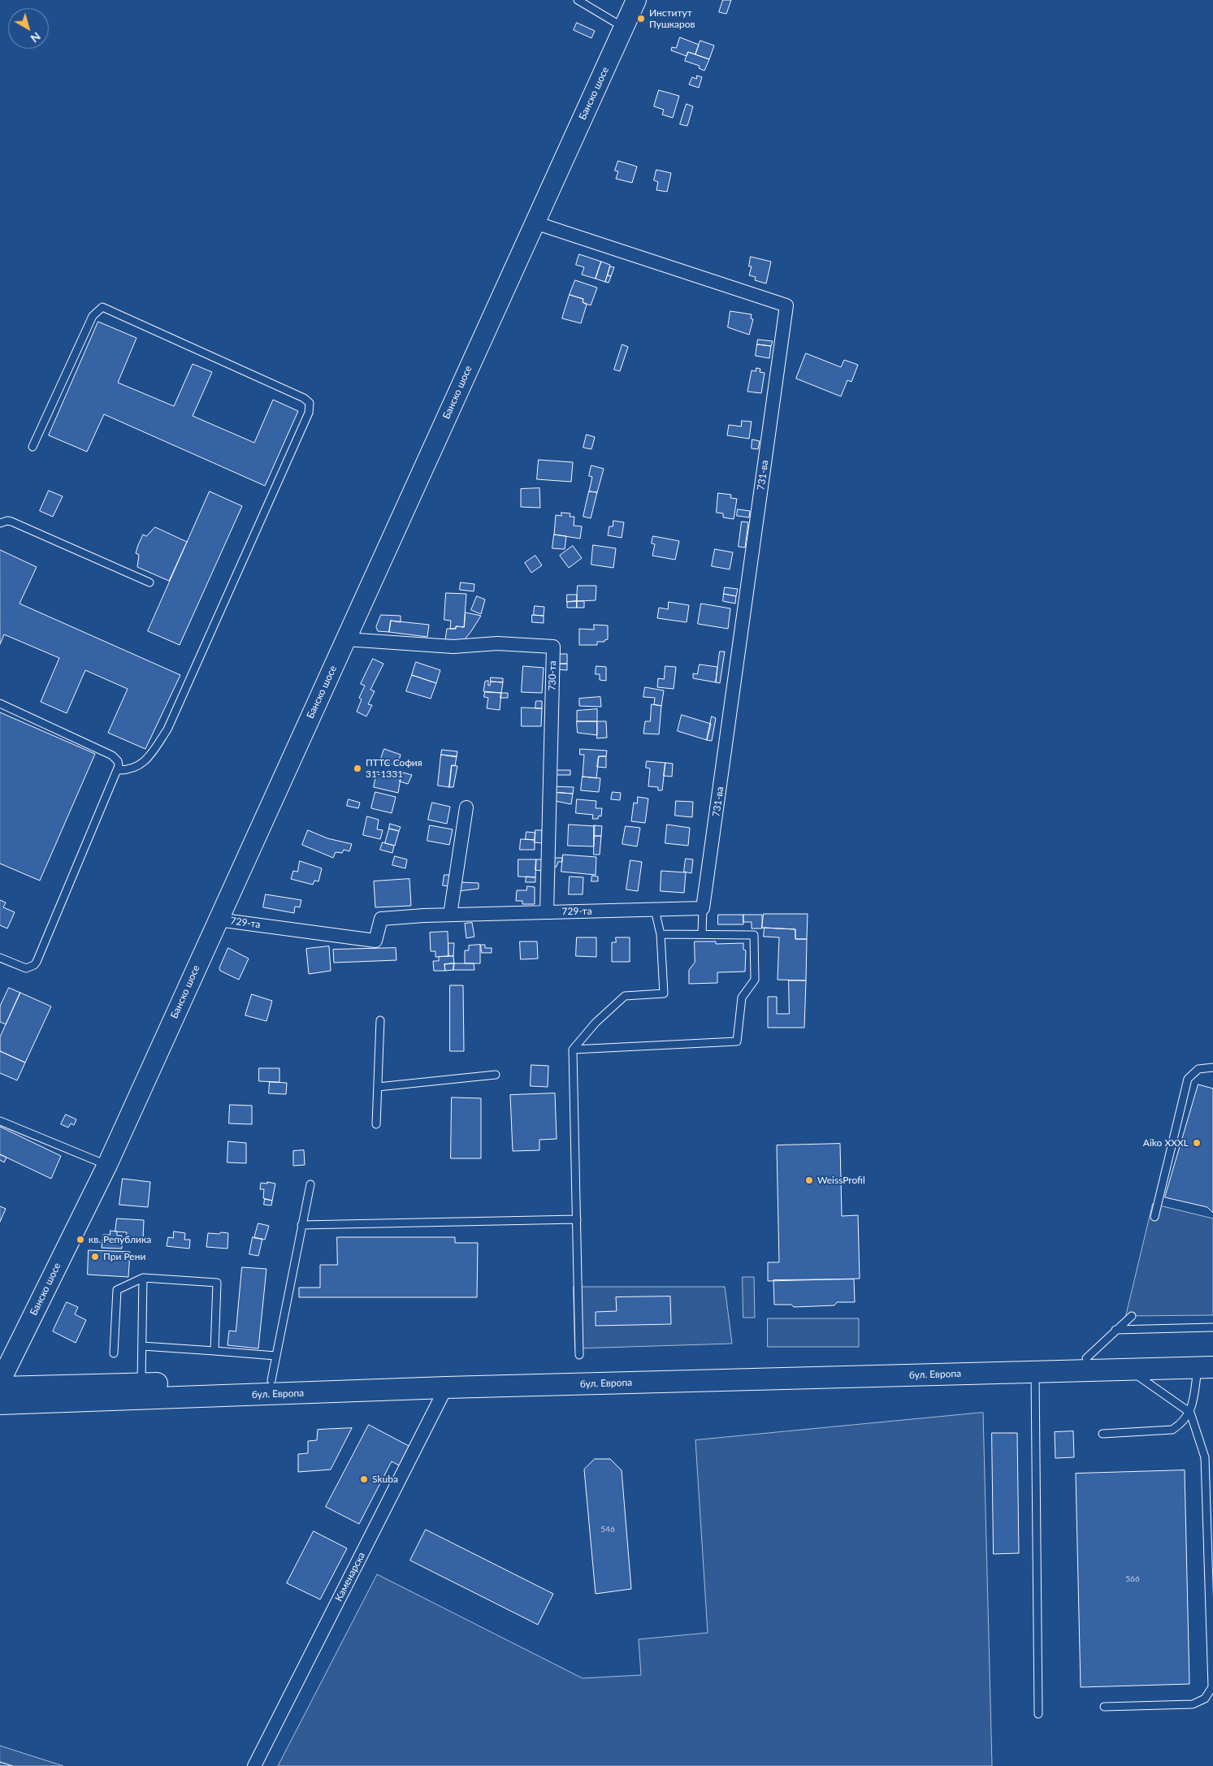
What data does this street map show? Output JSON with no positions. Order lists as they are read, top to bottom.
{
  "streets": {
    "main road": ["бул. Европа"],
    "street": [
      "Банско шосе",
      "731-ва",
      "730-та",
      "729-та",
      "Каменарска"
    ]
  },
  "crossings": [
    ["Банско шосе", "731-ва"],
    ["Банско шосе", "730-та"],
    ["Банско шосе", "729-та"],
    ["731-ва", "729-та"],
    ["730-та", "729-та"],
    ["бул. Европа", "Каменарска"]
  ],
  "places": [
    "Институт Пушкаров",
    "ПТТС София 31-1331",
    "Aiko XXXL",
    "WeissProfil",
    "кв. Република",
    "При Рени",
    "Skuba"
  ],
  "house_numbers": ["546", "566"],
  "north": "bottom right"
}
